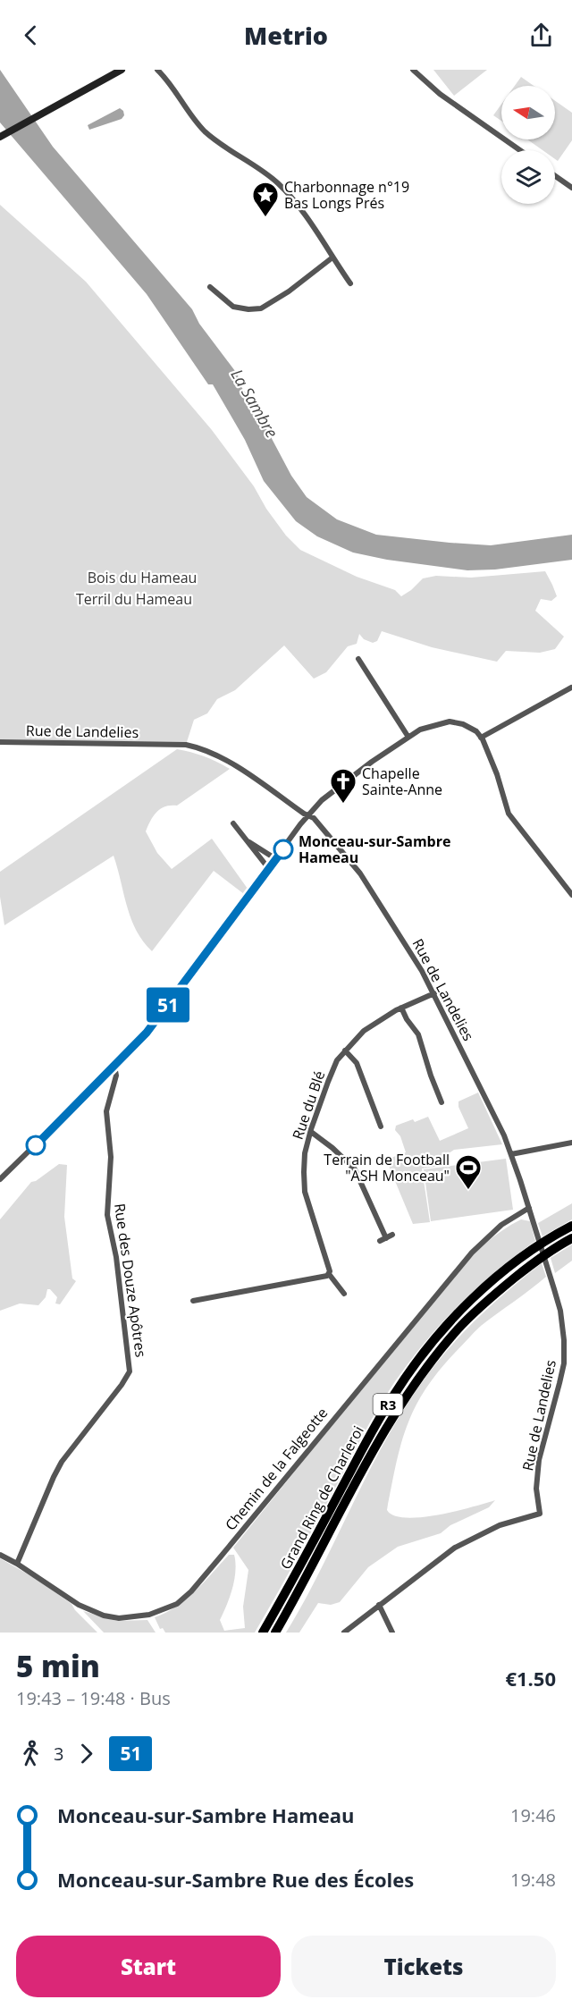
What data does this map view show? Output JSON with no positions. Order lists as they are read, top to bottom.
{
  "streets": {
    "highway": ["R3", "Grand Ring de Charleroi"],
    "street": [
      "Rue de Landelies",
      "Rue du Blé",
      "Rue des Douze Apôtres",
      "Chemin de la Falgeotte"
    ]
  },
  "crossings": [
    ["Rue de Landelies", "Rue du Blé"],
    ["Rue de Landelies", "Chemin de la Falgeotte"],
    ["Rue des Douze Apôtres", "Chemin de la Falgeotte"]
  ],
  "water": ["La Sambre"],
  "parks": ["Bois du Hameau", "Terril du Hameau"],
  "places": {
    "place": ["Charbonnage n°19 Bas Longs Prés"],
    "church": ["Chapelle Sainte-Anne"],
    "other": ["Monceau-sur-Sambre Hameau"],
    "sports": ["Terrain de Football \"ASH Monceau\""]
  },
  "lines": ["bus line 51"],
  "north": "left",
  "page": {
    "header": "Metrio",
    "on_map": "51",
    "heading": ["5 min", "19:43 – 19:48 · Bus", "€1.50"],
    "legs": ["3", "51"],
    "list": [
      {
        "name": "Monceau-sur-Sambre Hameau",
        "value": "19:46"
      },
      {
        "name": "Monceau-sur-Sambre Rue des Écoles",
        "value": "19:48"
      }
    ],
    "buttons": ["Start", "Tickets"]
  }
}
